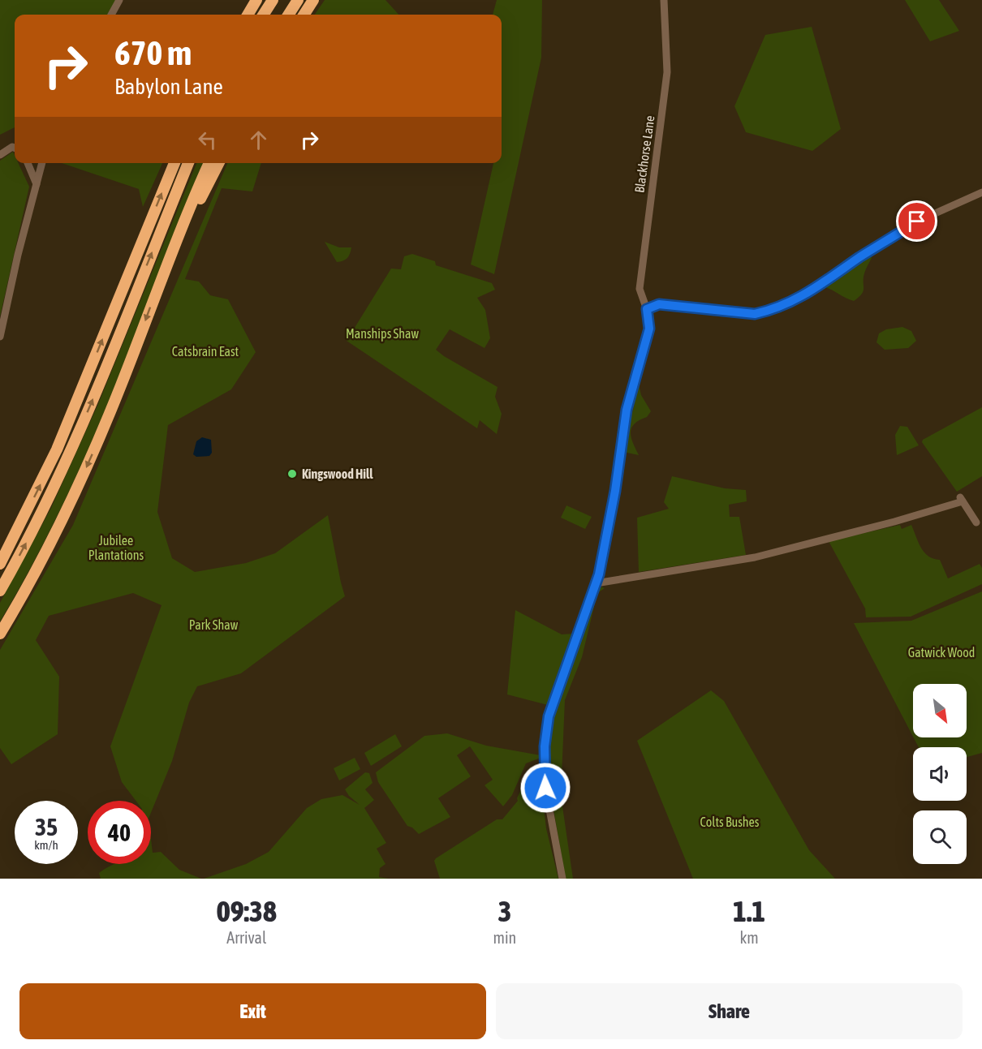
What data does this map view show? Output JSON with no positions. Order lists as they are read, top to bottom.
{
  "streets": {
    "street": ["Blackhorse Lane"]
  },
  "parks": [
    "Manships Shaw",
    "Catsbrain East",
    "Jubilee Plantations",
    "Park Shaw",
    "Gatwick Wood",
    "Colts Bushes"
  ],
  "places": ["Kingswood Hill"],
  "north": "bottom right",
  "page": {
    "turn": ["670 m", "Babylon Lane"],
    "speed": "35 km/h",
    "limit": "40",
    "eta": [
      "09:38",
      "Arrival",
      "3",
      "min",
      "1.1",
      "km"
    ],
    "buttons": ["Exit", "Share"]
  }
}
